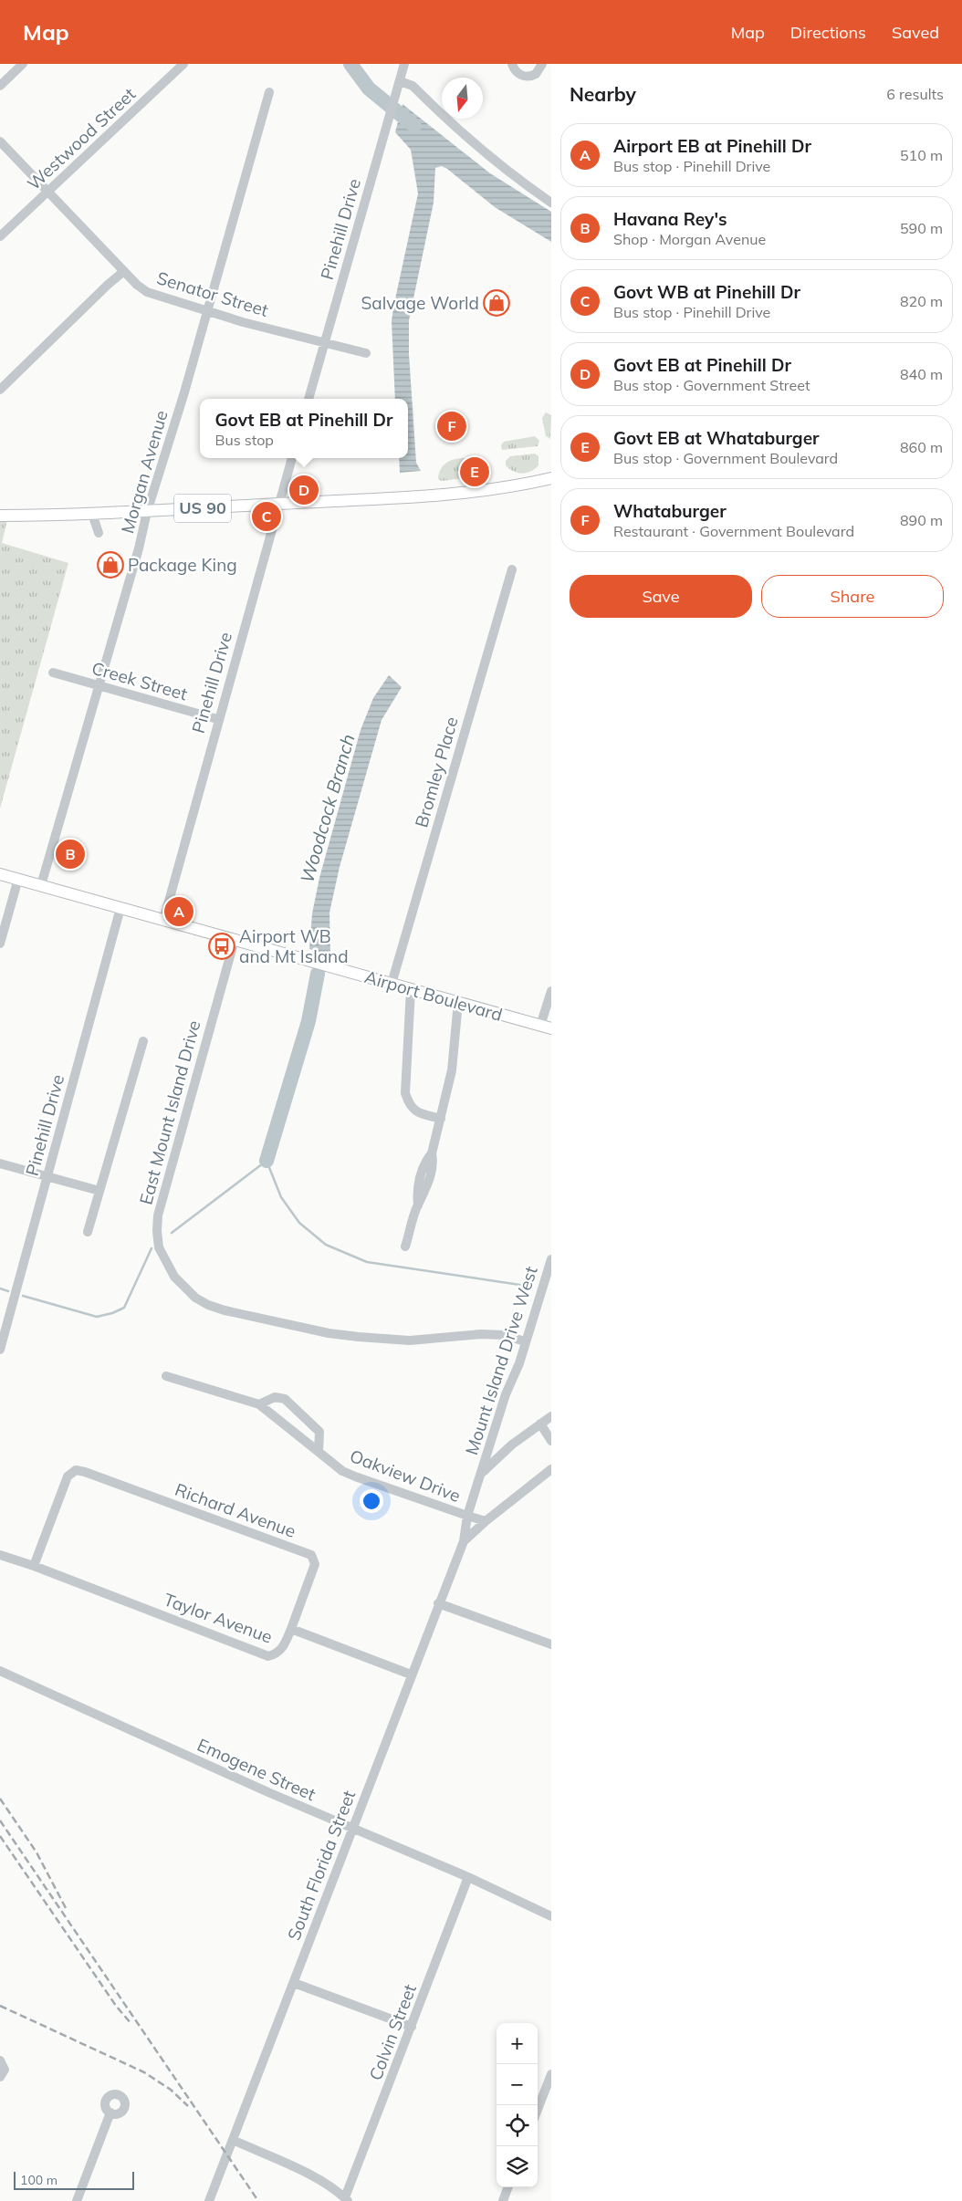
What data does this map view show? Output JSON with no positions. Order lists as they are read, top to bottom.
{
  "streets": {
    "main road": ["US 90", "Airport Boulevard"],
    "street": [
      "Westwood Street",
      "Pinehill Drive",
      "Senator Street",
      "Morgan Avenue",
      "Creek Street",
      "Bromley Place",
      "East Mount Island Drive",
      "Mount Island Drive West",
      "Oakview Drive",
      "Richard Avenue",
      "Taylor Avenue",
      "Emogene Street",
      "South Florida Street",
      "Colvin Street"
    ]
  },
  "crossings": [
    ["Westwood Street", "Senator Street"],
    ["Pinehill Drive", "Senator Street"],
    ["Pinehill Drive", "US 90"],
    ["Pinehill Drive", "Creek Street"],
    ["Pinehill Drive", "Airport Boulevard"],
    ["Senator Street", "Morgan Avenue"],
    ["Morgan Avenue", "US 90"],
    ["Morgan Avenue", "Creek Street"],
    ["Morgan Avenue", "Airport Boulevard"],
    ["Bromley Place", "Airport Boulevard"],
    ["Airport Boulevard", "East Mount Island Drive"],
    ["East Mount Island Drive", "Mount Island Drive West"],
    ["Mount Island Drive West", "South Florida Street"],
    ["Oakview Drive", "South Florida Street"],
    ["Richard Avenue", "Taylor Avenue"],
    ["Taylor Avenue", "South Florida Street"],
    ["Emogene Street", "South Florida Street"],
    ["Emogene Street", "Colvin Street"]
  ],
  "water": ["Woodcock Branch"],
  "places": {
    "shop": ["Salvage World", "Package King"],
    "bus stop": ["Airport WB and Mt Island"]
  },
  "scale_bar": "100 m",
  "north": "bottom",
  "page": {
    "header": "Map",
    "nav": ["Map", "Directions", "Saved"],
    "heading": ["Nearby", "6 results"],
    "list": [
      {
        "mark": "A",
        "name": "Airport EB at Pinehill Dr",
        "note": "Bus stop · Pinehill Drive",
        "value": "510 m"
      },
      {
        "mark": "B",
        "name": "Havana Rey's",
        "note": "Shop · Morgan Avenue",
        "value": "590 m"
      },
      {
        "mark": "C",
        "name": "Govt WB at Pinehill Dr",
        "note": "Bus stop · Pinehill Drive",
        "value": "820 m"
      },
      {
        "mark": "D",
        "name": "Govt EB at Pinehill Dr",
        "note": "Bus stop · Government Street",
        "value": "840 m"
      },
      {
        "mark": "E",
        "name": "Govt EB at Whataburger",
        "note": "Bus stop · Government Boulevard",
        "value": "860 m"
      },
      {
        "mark": "F",
        "name": "Whataburger",
        "note": "Restaurant · Government Boulevard",
        "value": "890 m"
      }
    ],
    "popup": ["Govt EB at Pinehill Dr", "Bus stop"],
    "pins": [
      "F",
      "E",
      "D",
      "C",
      "B",
      "A"
    ],
    "buttons": ["Save", "Share"],
    "map_buttons": ["+", "−"],
    "scale": "100 m"
  }
}
